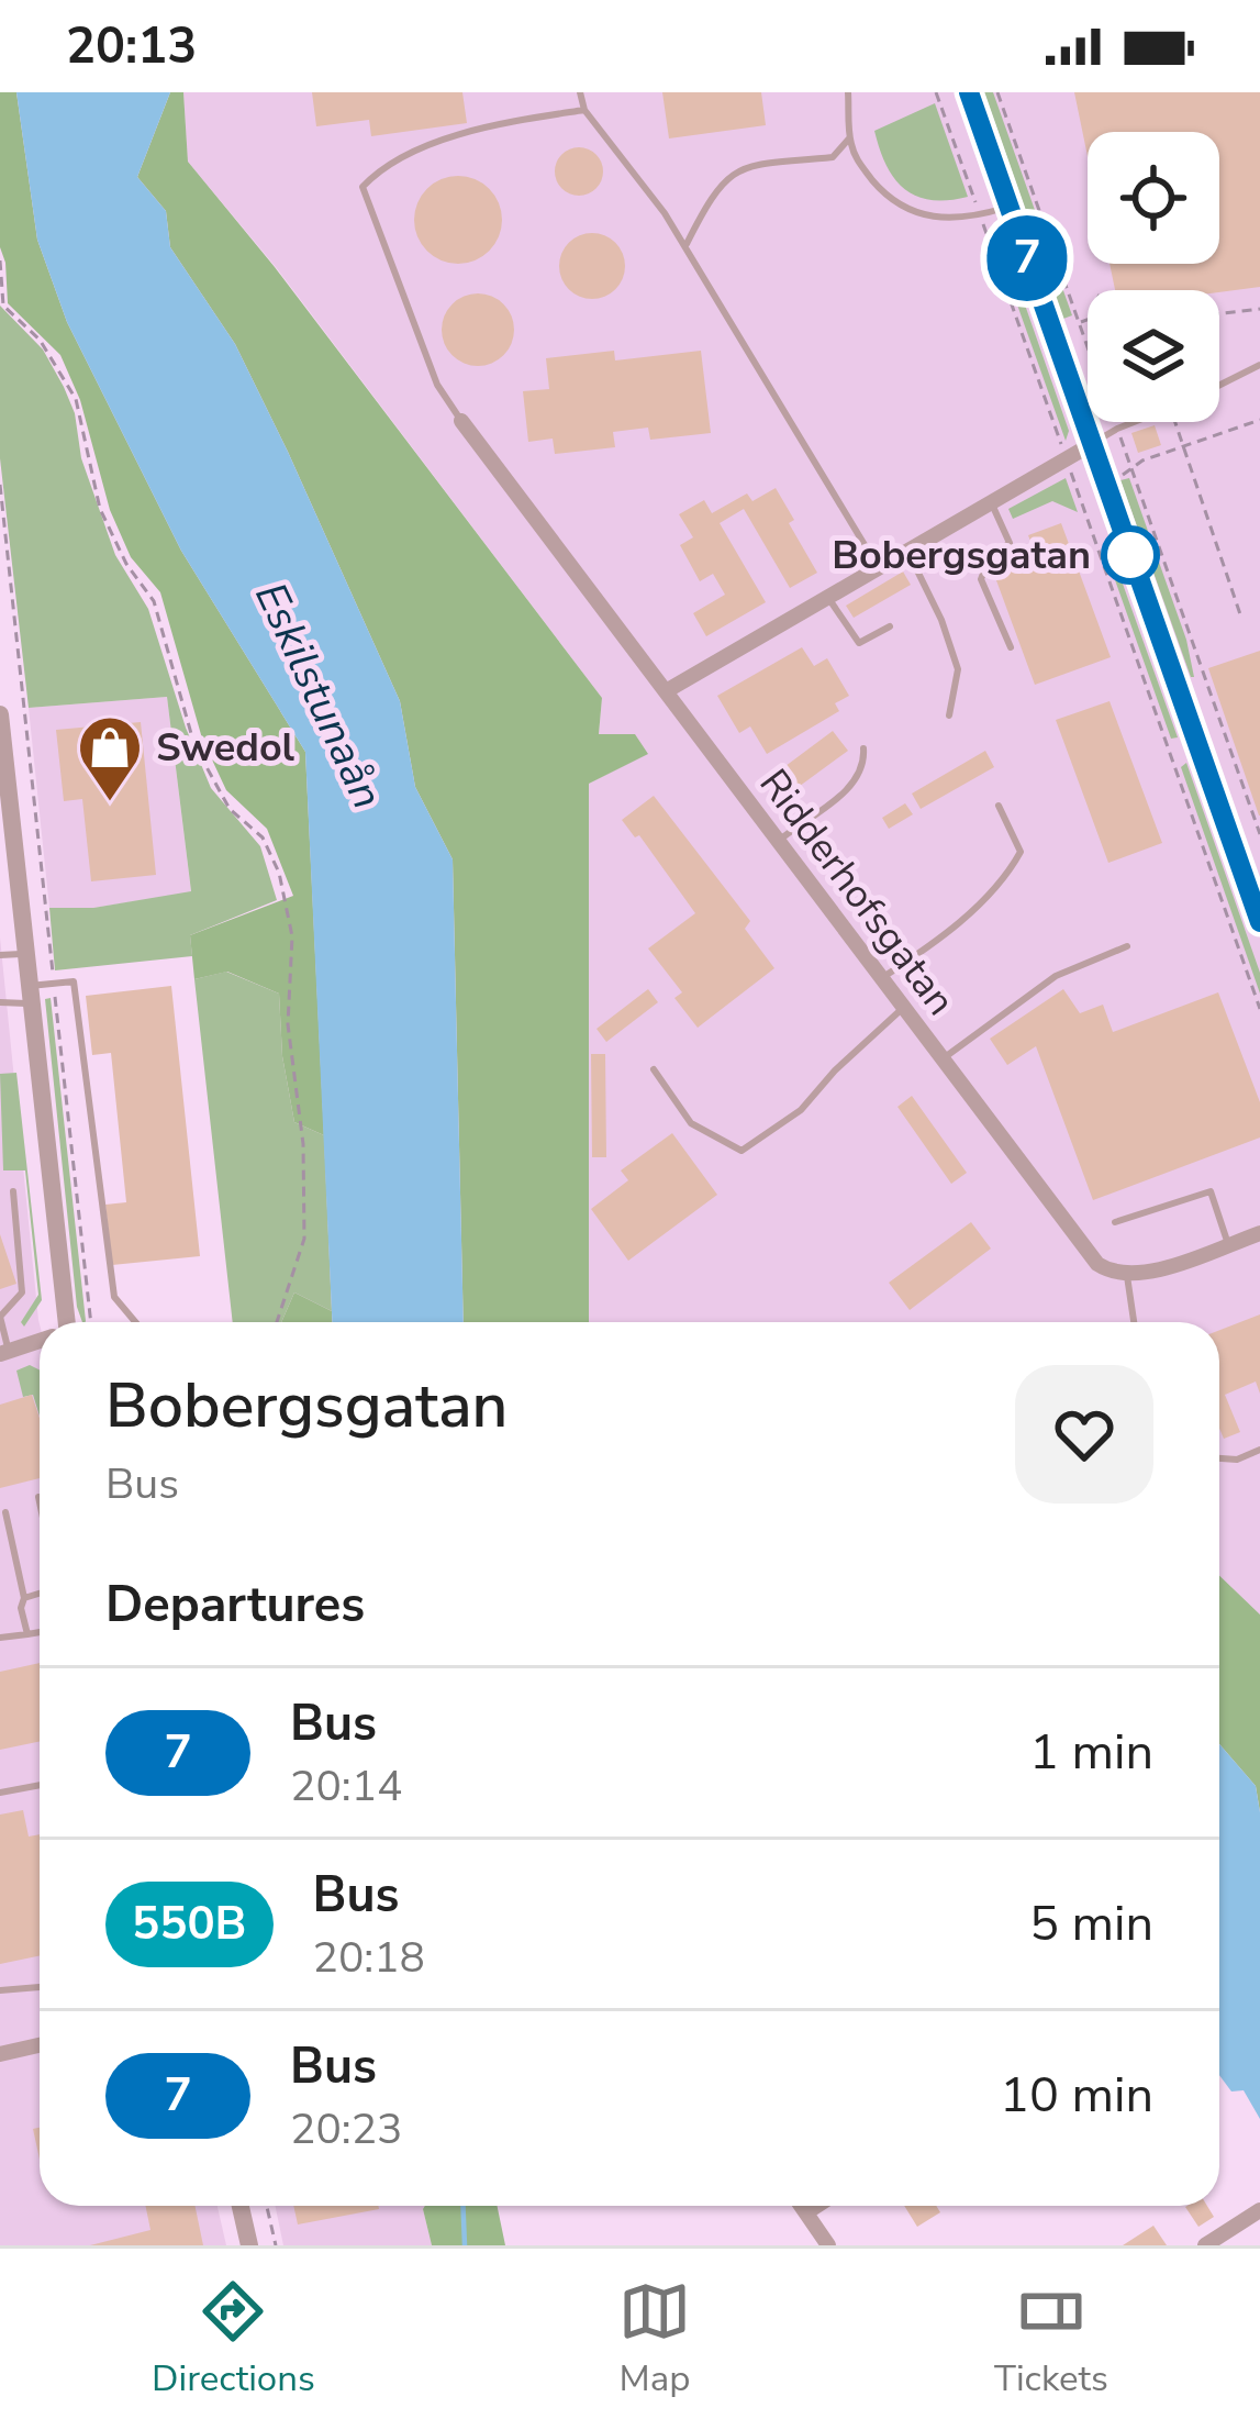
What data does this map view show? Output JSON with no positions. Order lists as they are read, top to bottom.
{
  "streets": {
    "street": ["Ridderhofsgatan"]
  },
  "water": ["Eskilstunaån"],
  "places": {
    "other": ["Bobergsgatan"],
    "shop": ["Swedol"]
  },
  "lines": ["bus line 7"],
  "page": {
    "status": "20:13",
    "on_map": "7",
    "heading": [
      ["Bobergsgatan", "Bus"],
      "Departures"
    ],
    "list": [
      {
        "mark": "7",
        "name": "Bus",
        "note": "20:14",
        "value": "1 min"
      },
      {
        "mark": "550B",
        "name": "Bus",
        "note": "20:18",
        "value": "5 min"
      },
      {
        "mark": "7",
        "name": "Bus",
        "note": "20:23",
        "value": "10 min"
      }
    ],
    "tabs": ["Directions", "Map", "Tickets"]
  }
}
